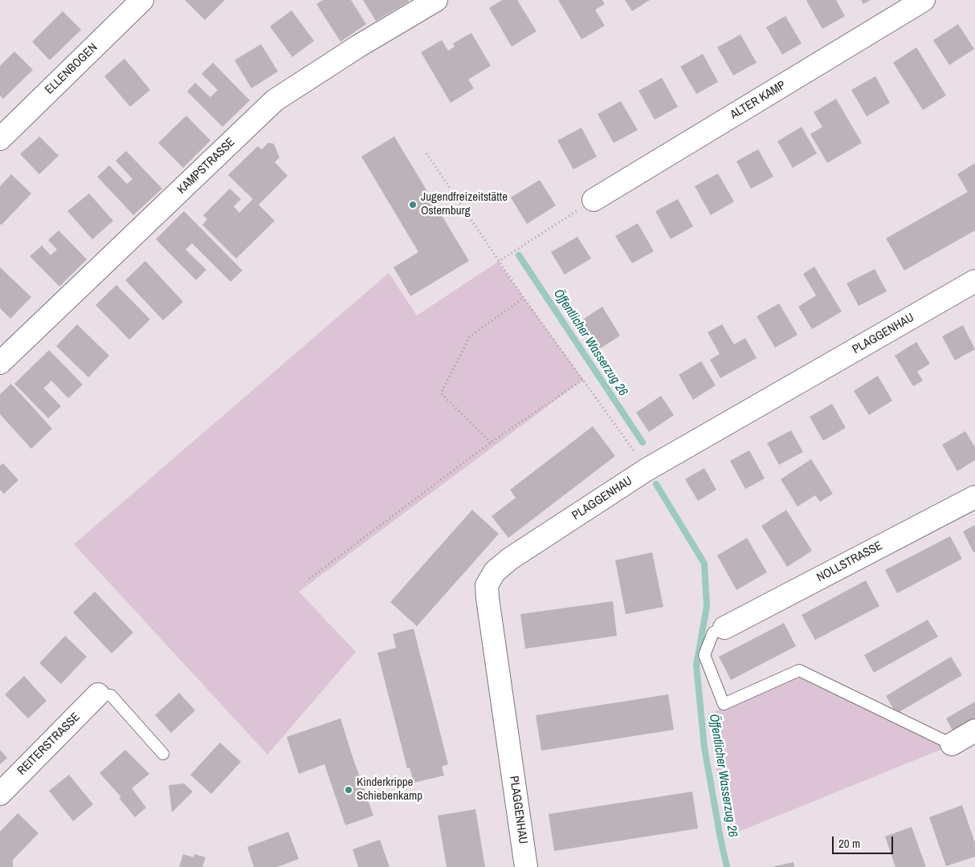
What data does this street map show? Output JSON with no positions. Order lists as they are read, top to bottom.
{
  "streets": {
    "street": [
      "ELLENBOGEN",
      "ALTER KAMP",
      "KAMPSTRASSE",
      "PLAGGENHAU",
      "NOLLSTRASSE",
      "REITERSTRASSE"
    ]
  },
  "water": ["Öffentlicher Wasserzug 26"],
  "places": ["Jugendfreizeitstätte Osternburg", "Kinderkrippe Schiebenkamp"],
  "scale_bar": "20 m"
}
